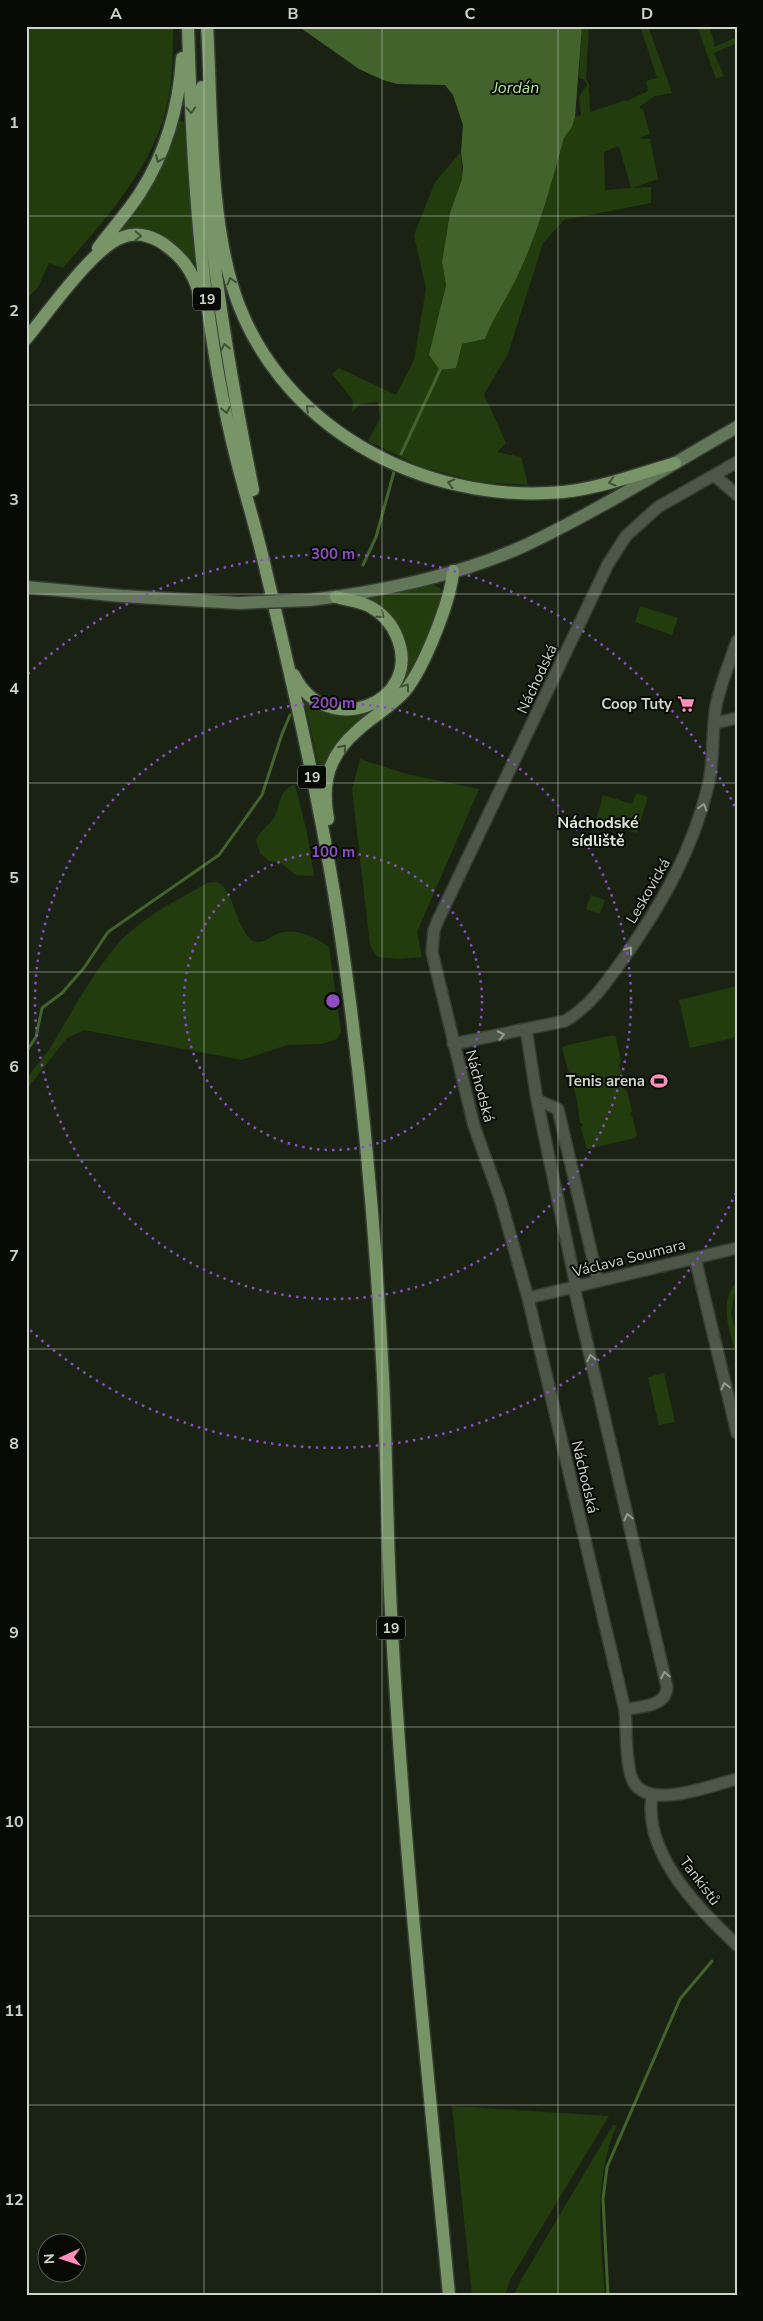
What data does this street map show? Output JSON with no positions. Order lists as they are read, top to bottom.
{
  "streets": {
    "main road": ["19"],
    "street": [
      "Náchodská",
      "Leskovická",
      "Václava Soumara",
      "Tankistů"
    ]
  },
  "crossings": [
    ["Náchodská", "Leskovická"],
    ["Náchodská", "Václava Soumara"],
    ["Náchodská", "Tankistů"]
  ],
  "one_way": ["Leskovická"],
  "districts": ["Náchodské sídliště"],
  "water": ["Jordán"],
  "places": {
    "supermarket": ["Coop Tuty"],
    "sports": ["Tenis arena"]
  },
  "north": "left",
  "grid": {
    "columns": [
      "A",
      "B",
      "C",
      "D"
    ],
    "rows": [
      "1",
      "2",
      "3",
      "4",
      "5",
      "6",
      "7",
      "8",
      "9",
      "10",
      "11",
      "12"
    ]
  },
  "rings": ["300 m", "200 m", "100 m"]
}
